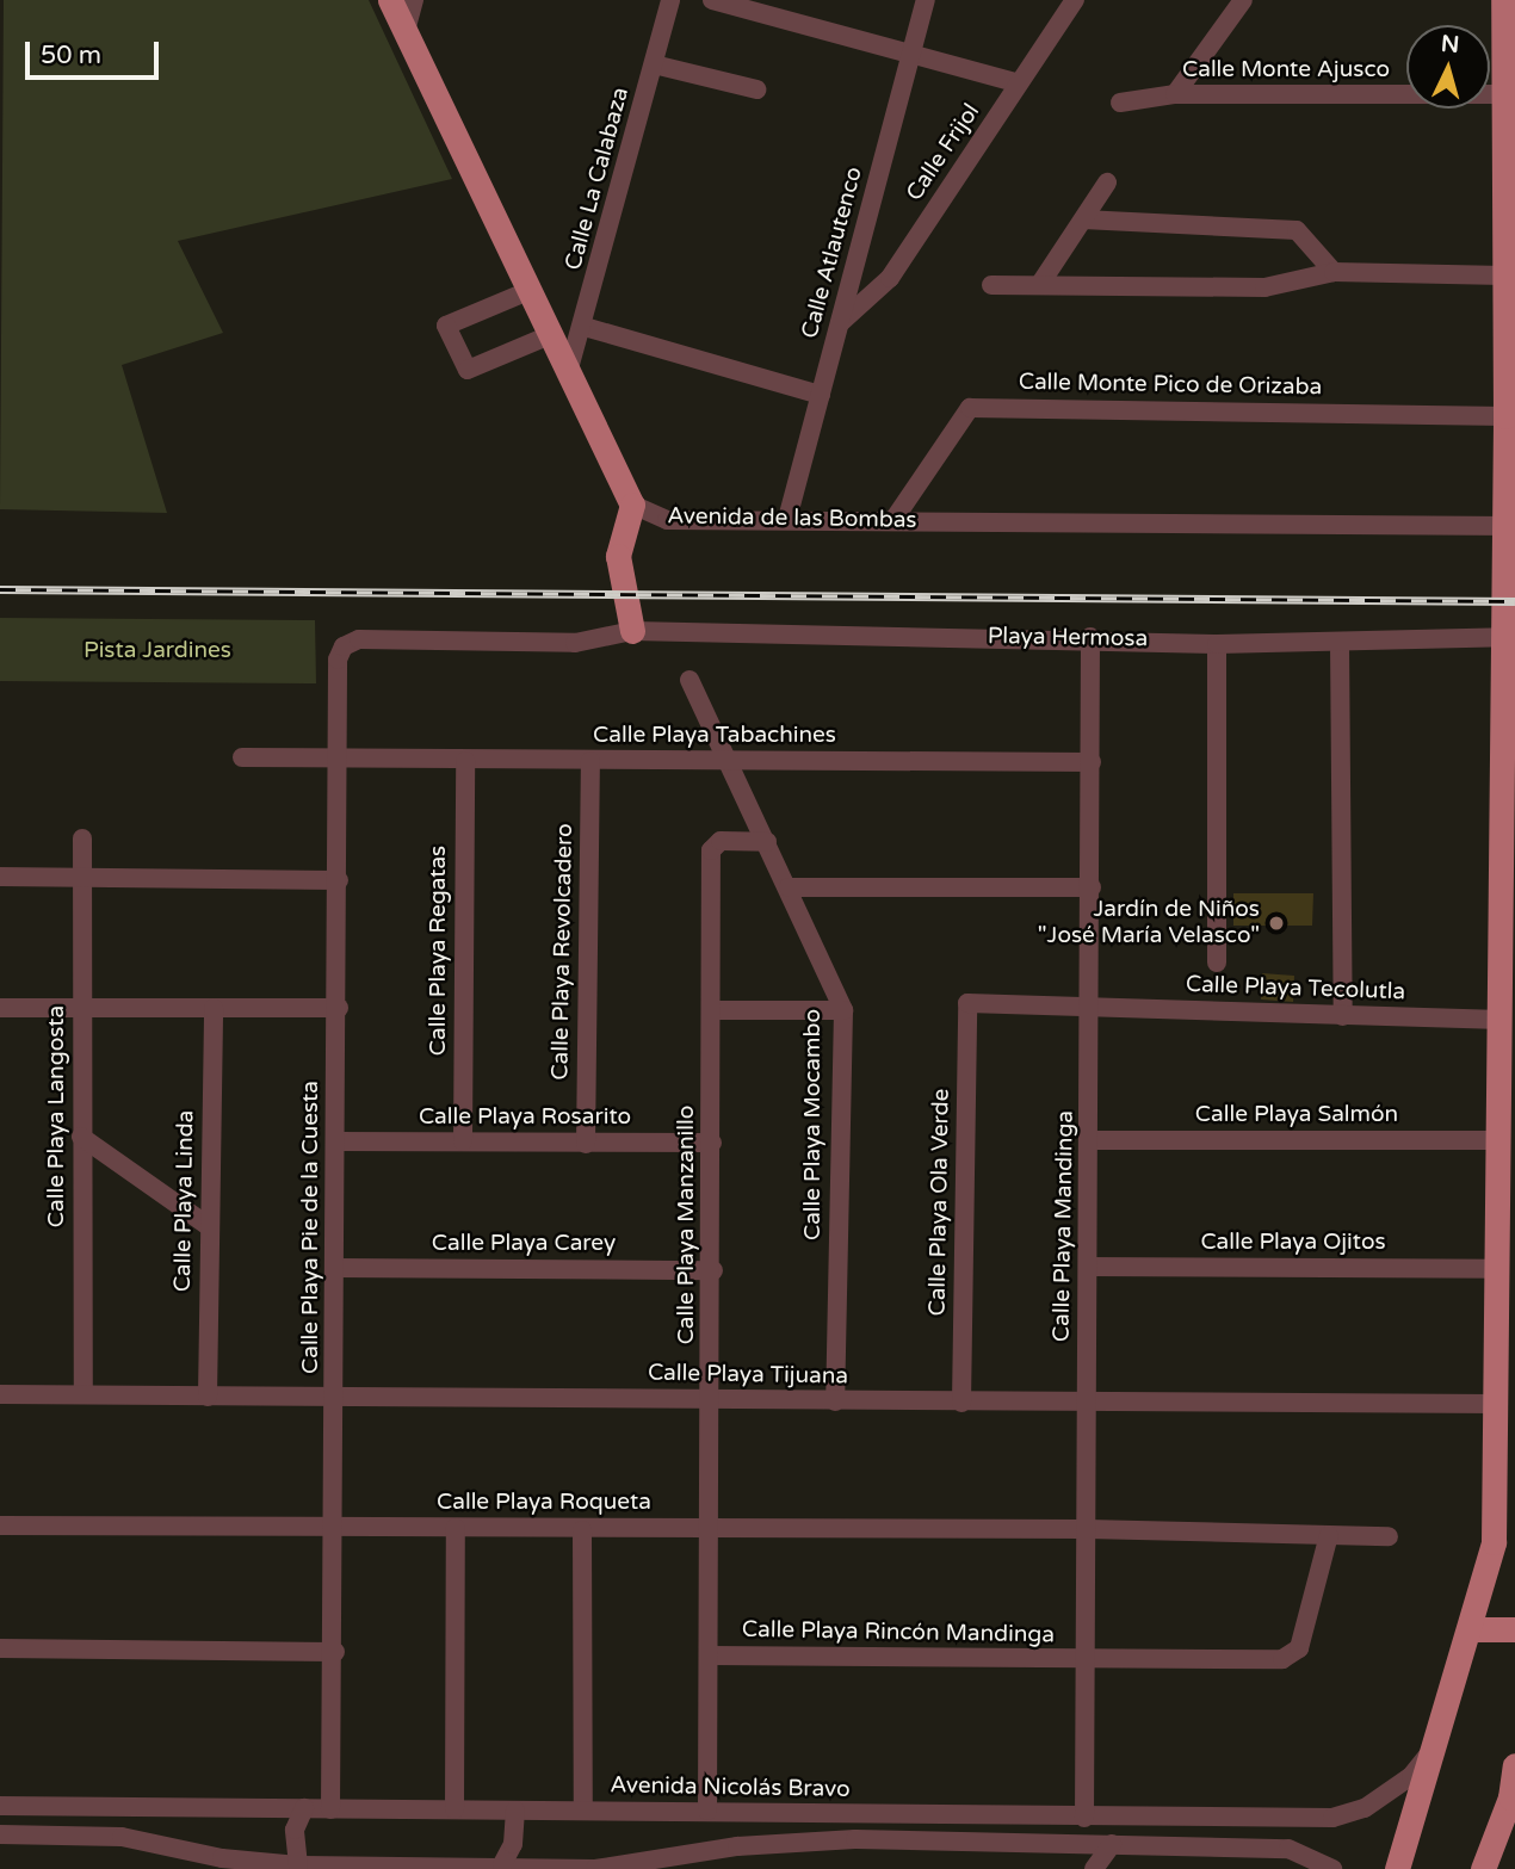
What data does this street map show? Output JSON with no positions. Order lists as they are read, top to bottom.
{
  "streets": {
    "street": [
      "Calle Monte Ajusco",
      "Calle Frijol",
      "Calle La Calabaza",
      "Calle Atlautenco",
      "Calle Monte Pico de Orizaba",
      "Avenida de las Bombas",
      "Playa Hermosa",
      "Calle Playa Tabachines",
      "Calle Playa Regatas",
      "Calle Playa Revolcadero",
      "Calle Playa Tecolutla",
      "Calle Playa Salmón",
      "Calle Playa Langosta",
      "Calle Playa Rosarito",
      "Calle Playa Mocambo",
      "Calle Playa Linda",
      "Calle Playa Ola Verde",
      "Calle Playa Manzanillo",
      "Calle Playa Mandinga",
      "Calle Playa Pie de la Cuesta",
      "Calle Playa Ojitos",
      "Calle Playa Carey",
      "Calle Playa Tijuana",
      "Calle Playa Roqueta",
      "Calle Playa Rincón Mandinga",
      "Avenida Nicolás Bravo"
    ]
  },
  "crossings": [
    ["Calle Frijol", "Calle Atlautenco"],
    ["Calle Atlautenco", "Avenida de las Bombas"],
    ["Calle Monte Pico de Orizaba", "Avenida de las Bombas"],
    ["Playa Hermosa", "Calle Playa Mandinga"],
    ["Playa Hermosa", "Calle Playa Pie de la Cuesta"],
    ["Calle Playa Tabachines", "Calle Playa Regatas"],
    ["Calle Playa Tabachines", "Calle Playa Revolcadero"],
    ["Calle Playa Tabachines", "Calle Playa Mocambo"],
    ["Calle Playa Tabachines", "Calle Playa Mandinga"],
    ["Calle Playa Tabachines", "Calle Playa Pie de la Cuesta"],
    ["Calle Playa Regatas", "Calle Playa Rosarito"],
    ["Calle Playa Revolcadero", "Calle Playa Rosarito"],
    ["Calle Playa Tecolutla", "Calle Playa Ola Verde"],
    ["Calle Playa Tecolutla", "Calle Playa Mandinga"],
    ["Calle Playa Salmón", "Calle Playa Mandinga"],
    ["Calle Playa Langosta", "Calle Playa Tijuana"],
    ["Calle Playa Rosarito", "Calle Playa Manzanillo"],
    ["Calle Playa Rosarito", "Calle Playa Pie de la Cuesta"],
    ["Calle Playa Mocambo", "Calle Playa Manzanillo"],
    ["Calle Playa Mocambo", "Calle Playa Tijuana"],
    ["Calle Playa Linda", "Calle Playa Tijuana"],
    ["Calle Playa Ola Verde", "Calle Playa Tijuana"],
    ["Calle Playa Manzanillo", "Calle Playa Carey"],
    ["Calle Playa Manzanillo", "Calle Playa Tijuana"],
    ["Calle Playa Manzanillo", "Calle Playa Roqueta"],
    ["Calle Playa Manzanillo", "Calle Playa Rincón Mandinga"],
    ["Calle Playa Manzanillo", "Avenida Nicolás Bravo"],
    ["Calle Playa Mandinga", "Calle Playa Ojitos"],
    ["Calle Playa Mandinga", "Calle Playa Tijuana"],
    ["Calle Playa Mandinga", "Calle Playa Roqueta"],
    ["Calle Playa Mandinga", "Calle Playa Rincón Mandinga"],
    ["Calle Playa Mandinga", "Avenida Nicolás Bravo"],
    ["Calle Playa Pie de la Cuesta", "Calle Playa Carey"],
    ["Calle Playa Pie de la Cuesta", "Calle Playa Tijuana"],
    ["Calle Playa Pie de la Cuesta", "Calle Playa Roqueta"],
    ["Calle Playa Pie de la Cuesta", "Avenida Nicolás Bravo"],
    ["Calle Playa Roqueta", "Calle Playa Rincón Mandinga"]
  ],
  "parks": ["Pista Jardines"],
  "places": ["Jardín de Niños \"José María Velasco\""],
  "scale_bar": "50 m",
  "north": "top"
}
